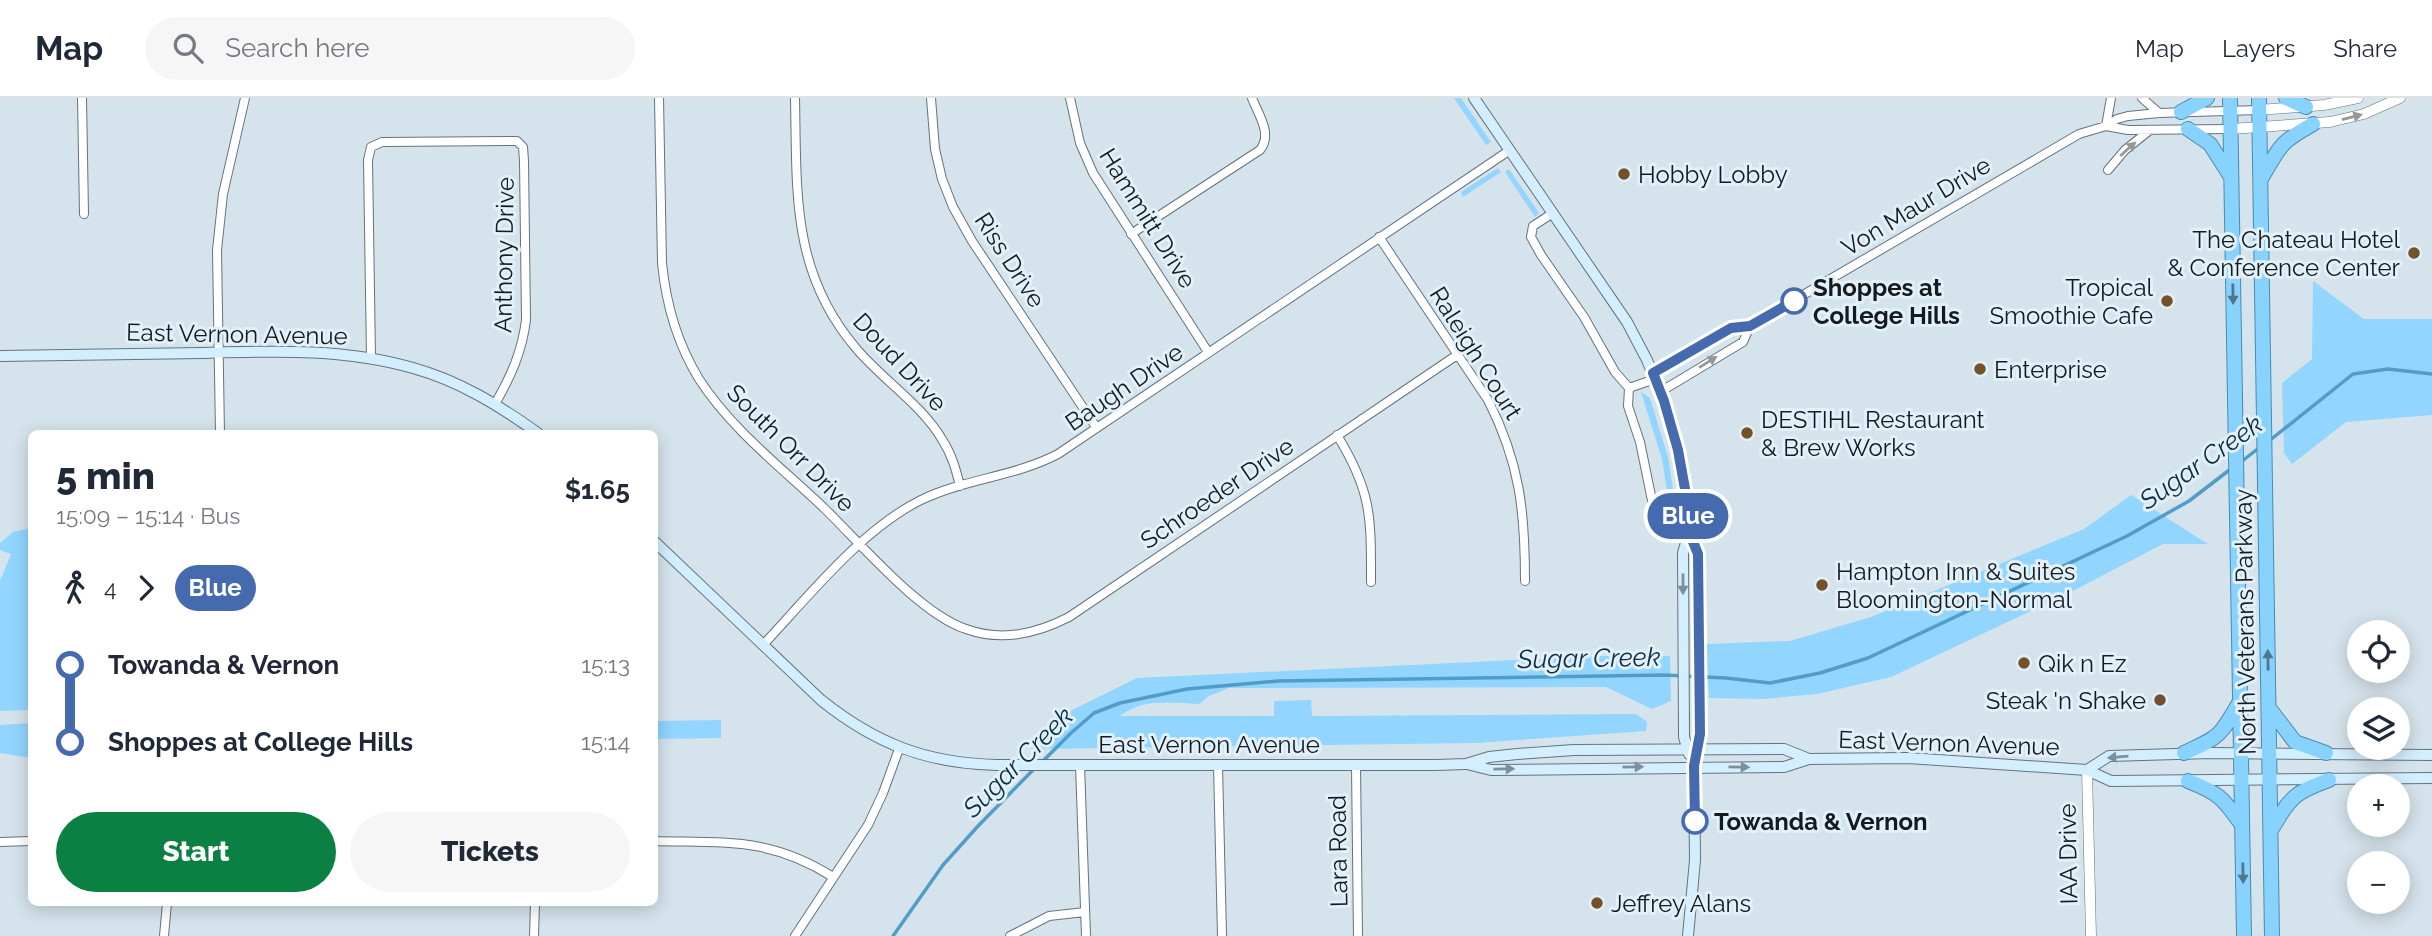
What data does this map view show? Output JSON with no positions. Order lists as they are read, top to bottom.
{
  "streets": {
    "highway": ["North Veterans Parkway"],
    "main road": ["East Vernon Avenue"],
    "street": [
      "Von Maur Drive",
      "Hammitt Drive",
      "Anthony Drive",
      "Riss Drive",
      "Raleigh Court",
      "Doud Drive",
      "Baugh Drive",
      "South Orr Drive",
      "Schroeder Drive",
      "Lara Road",
      "IAA Drive"
    ]
  },
  "crossings": [
    ["Von Maur Drive", "North Veterans Parkway"],
    ["Hammitt Drive", "Baugh Drive"],
    ["Anthony Drive", "East Vernon Avenue"],
    ["Riss Drive", "Baugh Drive"],
    ["East Vernon Avenue", "Baugh Drive"],
    ["East Vernon Avenue", "North Veterans Parkway"],
    ["East Vernon Avenue", "Lara Road"],
    ["East Vernon Avenue", "IAA Drive"],
    ["Raleigh Court", "Baugh Drive"],
    ["Raleigh Court", "Schroeder Drive"],
    ["Doud Drive", "Baugh Drive"],
    ["Baugh Drive", "South Orr Drive"],
    ["South Orr Drive", "Schroeder Drive"]
  ],
  "water": ["Sugar Creek"],
  "places": [
    "Hobby Lobby",
    "The Chateau Hotel & Conference Center",
    "Shoppes at College Hills",
    "Tropical Smoothie Cafe",
    "Enterprise",
    "DESTIHL Restaurant & Brew Works",
    "Hampton Inn & Suites Bloomington-Normal",
    "Qik n Ez",
    "Steak 'n Shake",
    "Towanda & Vernon",
    "Jeffrey Alans"
  ],
  "lines": ["bus line Blue"],
  "page": {
    "header": "Map",
    "search": "Search here",
    "nav": ["Map", "Layers", "Share"],
    "on_map": "Blue",
    "heading": ["5 min", "15:09 – 15:14 · Bus", "$1.65"],
    "legs": ["4", "Blue"],
    "map_buttons": ["+", "−"],
    "list": [
      {
        "name": "Towanda & Vernon",
        "value": "15:13"
      },
      {
        "name": "Shoppes at College Hills",
        "value": "15:14"
      }
    ],
    "buttons": ["Start", "Tickets"]
  }
}
